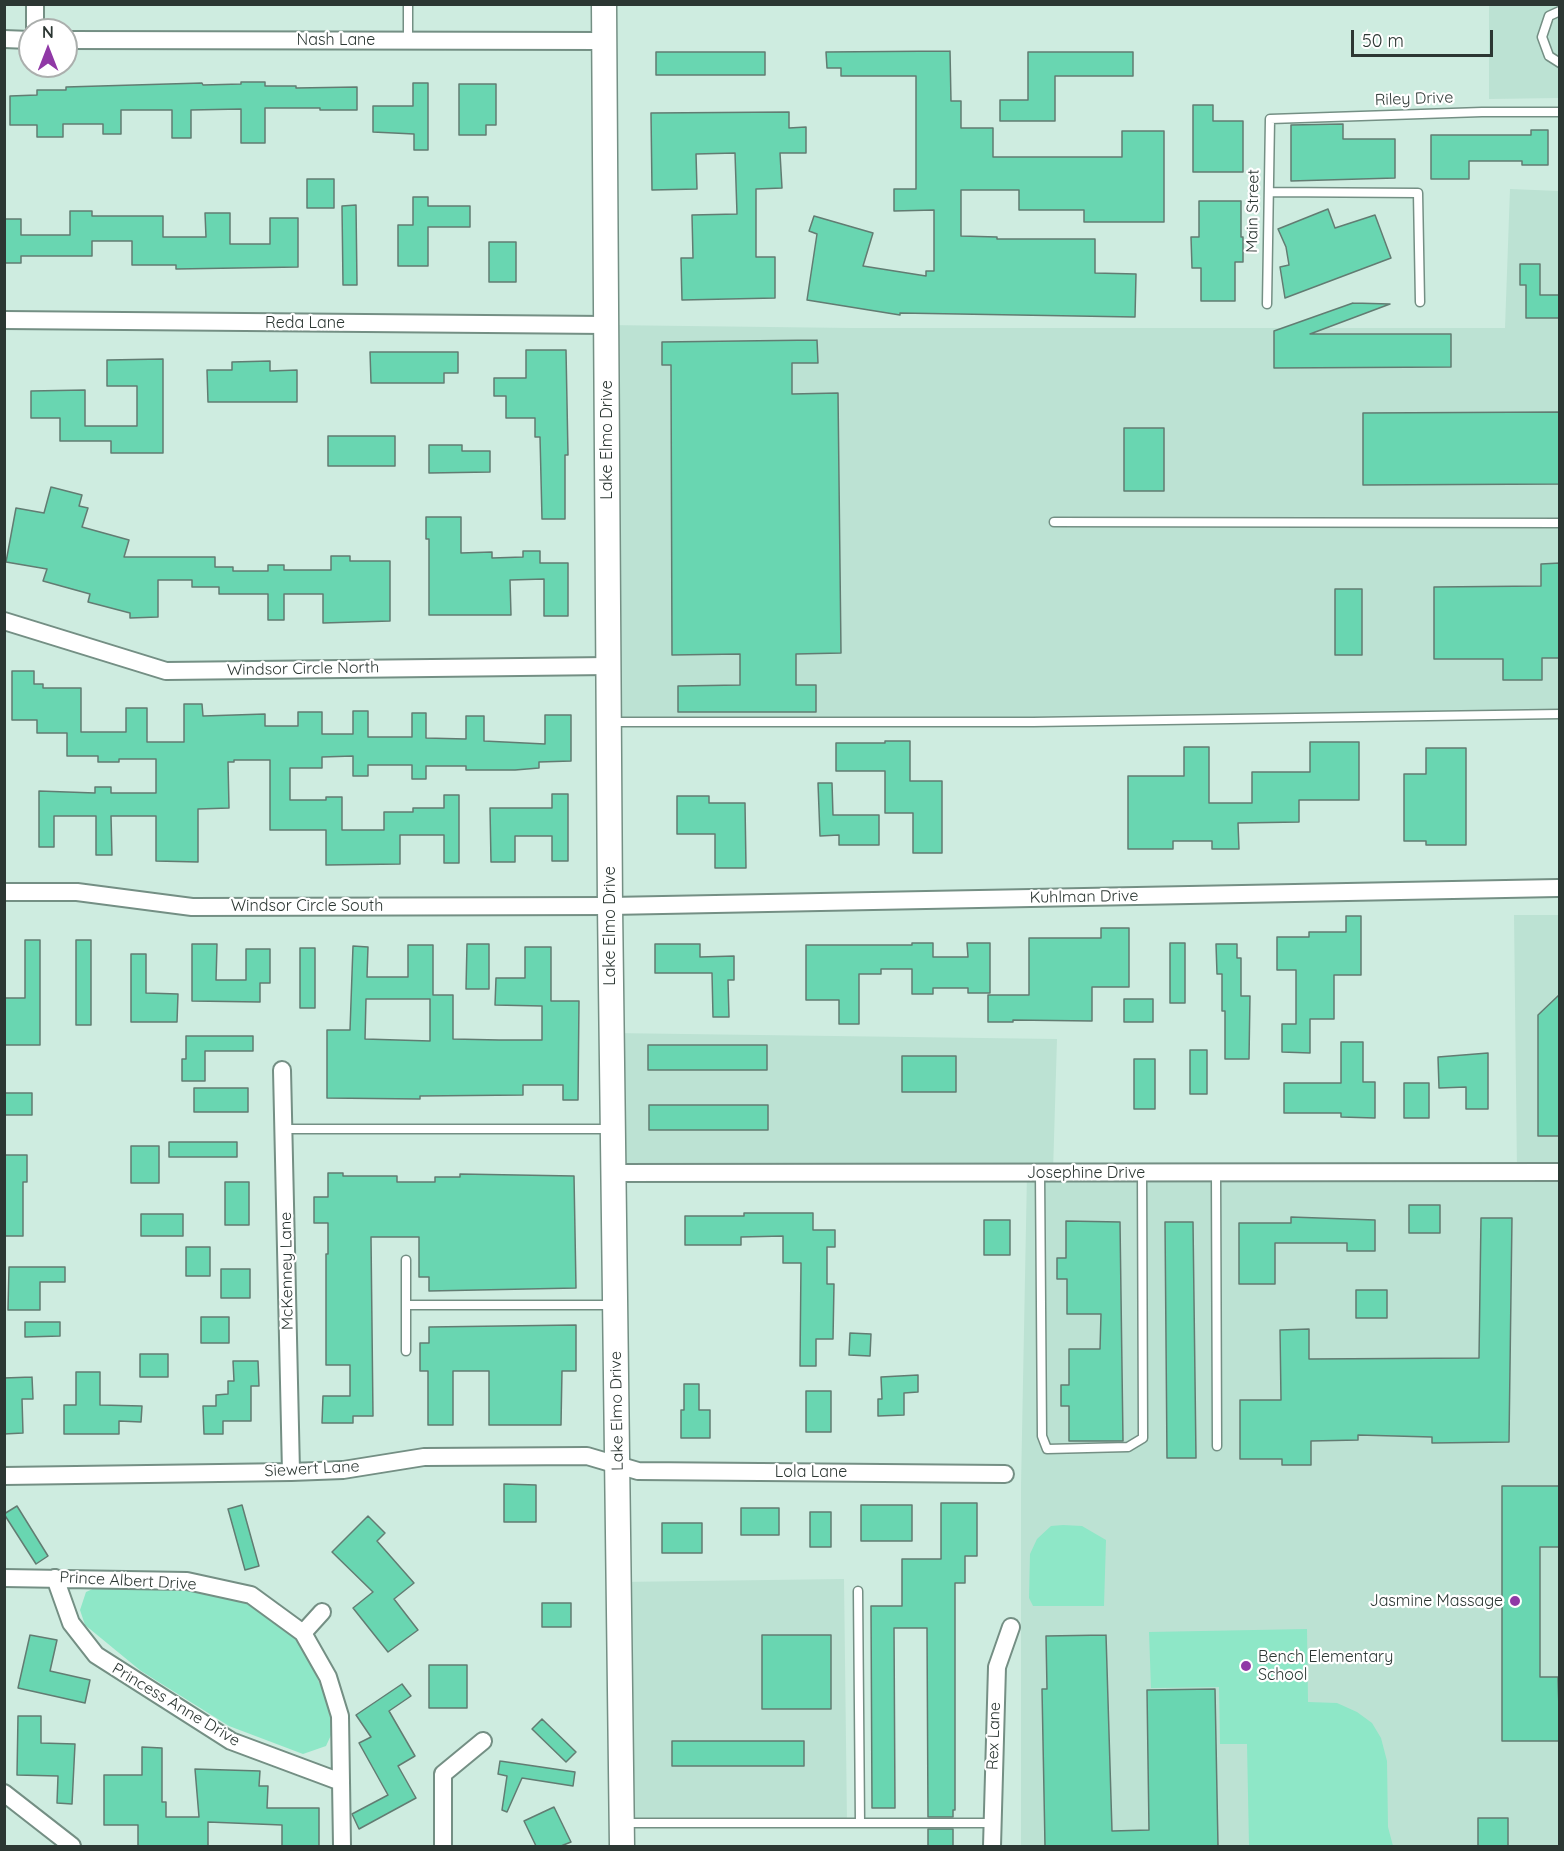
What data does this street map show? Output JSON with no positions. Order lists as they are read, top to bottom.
{
  "streets": {
    "main road": ["Lake Elmo Drive"],
    "street": [
      "Nash Lane",
      "Reda Lane",
      "Windsor Circle North",
      "Kuhlman Drive",
      "Windsor Circle South",
      "Josephine Drive",
      "McKenney Lane",
      "Siewert Lane",
      "Lola Lane",
      "Prince Albert Drive",
      "Princess Anne Drive",
      "Rex Lane"
    ],
    "lane": ["Riley Drive", "Main Street"]
  },
  "crossings": [
    ["Nash Lane", "Lake Elmo Drive"],
    ["Riley Drive", "Main Street"],
    ["Reda Lane", "Lake Elmo Drive"],
    ["Lake Elmo Drive", "Windsor Circle North"],
    ["Lake Elmo Drive", "Kuhlman Drive"],
    ["Lake Elmo Drive", "Windsor Circle South"],
    ["Lake Elmo Drive", "Josephine Drive"],
    ["Lake Elmo Drive", "Siewert Lane"],
    ["Lake Elmo Drive", "Lola Lane"],
    ["Kuhlman Drive", "Windsor Circle South"],
    ["McKenney Lane", "Siewert Lane"],
    ["Siewert Lane", "Lola Lane"],
    ["Prince Albert Drive", "Princess Anne Drive"]
  ],
  "places": ["Jasmine Massage", "Bench Elementary School"],
  "scale_bar": "50 m",
  "north": "top"
}
